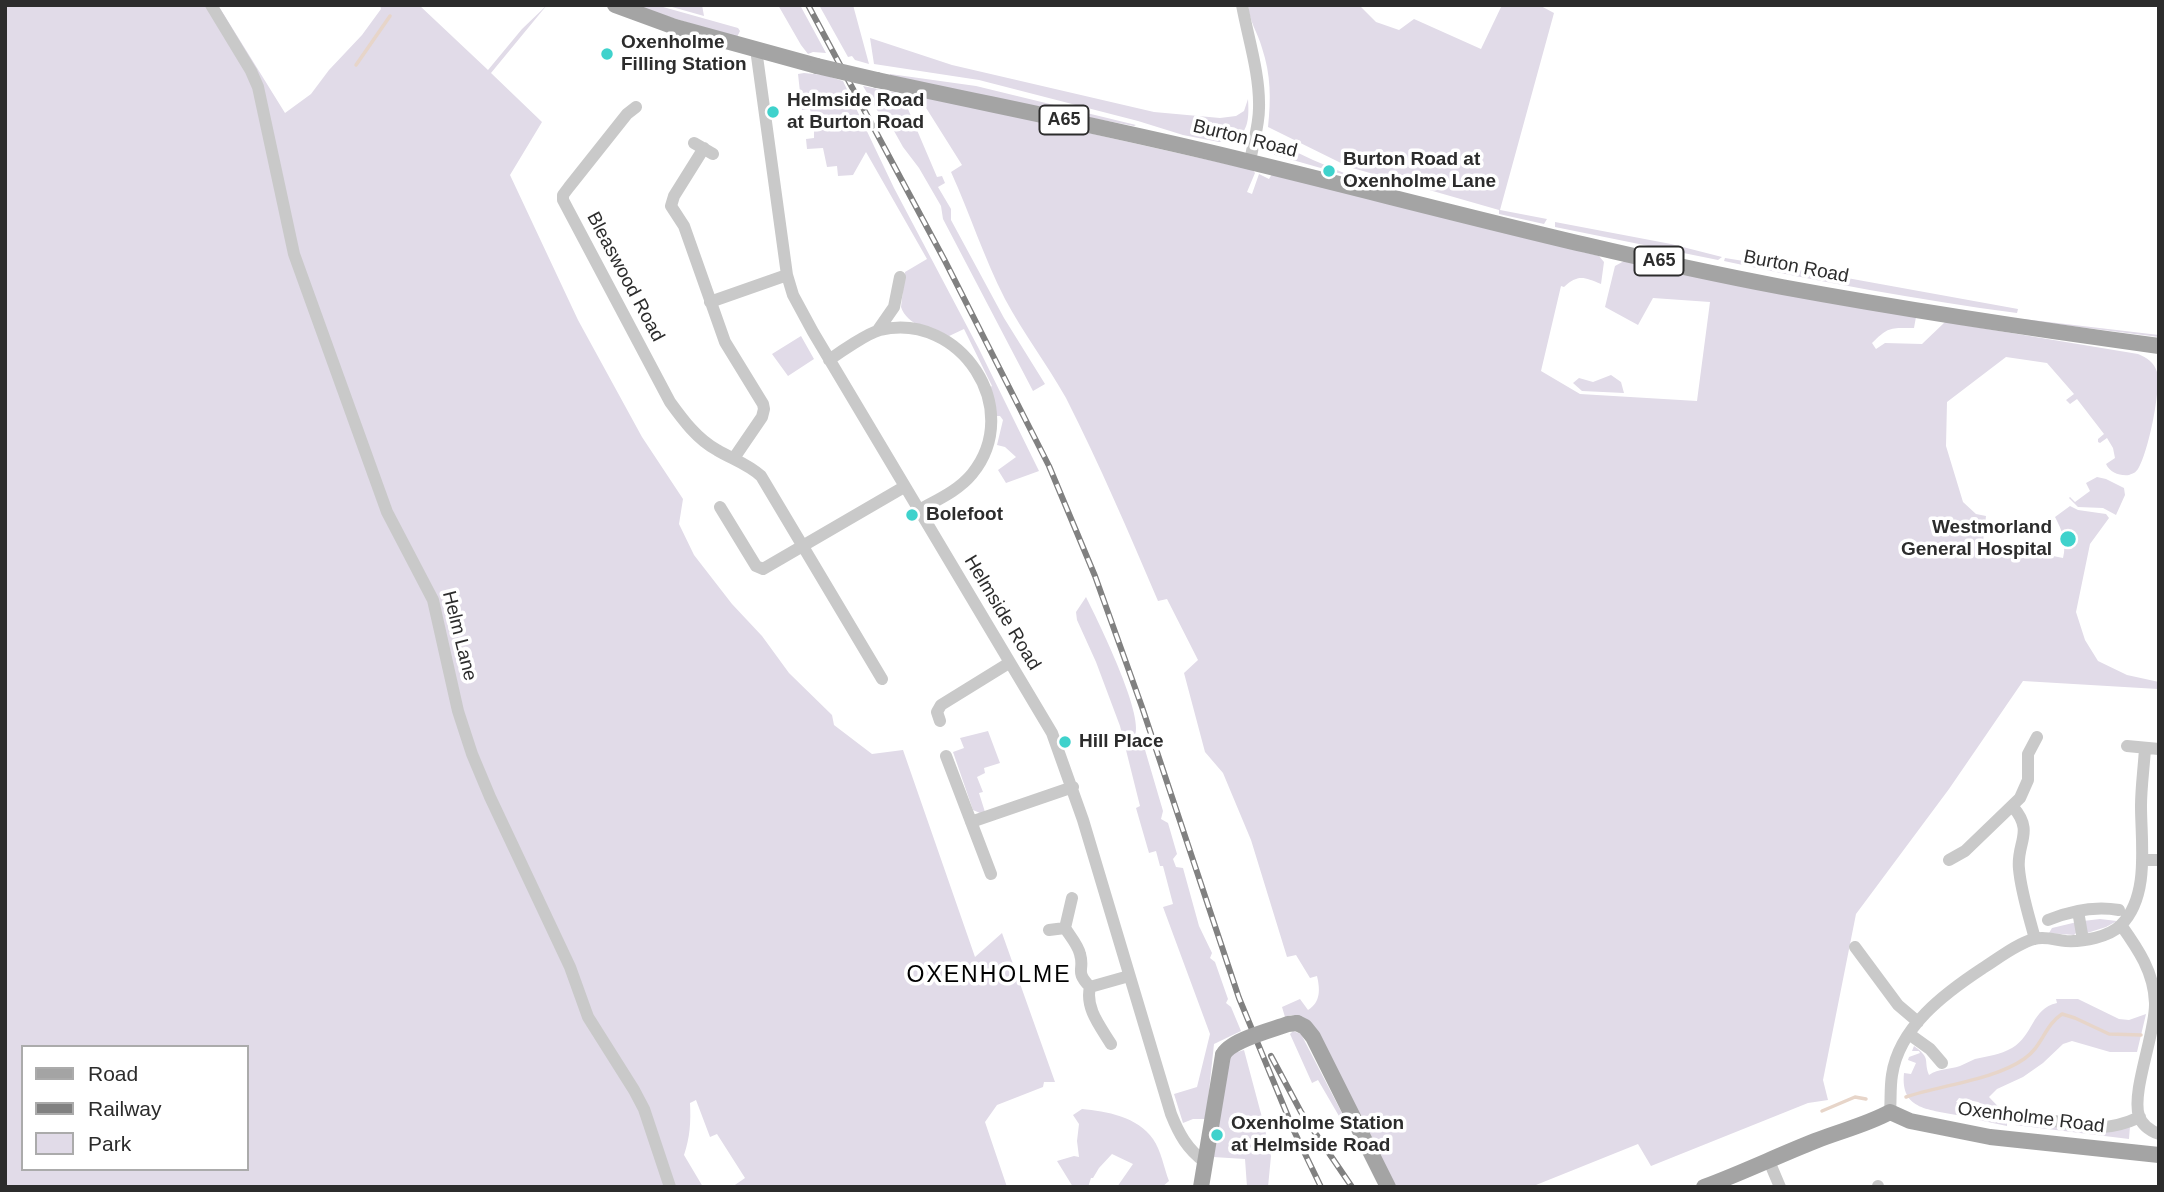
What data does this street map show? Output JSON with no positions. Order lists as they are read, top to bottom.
{
  "streets": {
    "main road": ["A65", "Burton Road", "Oxenholme Road"],
    "street": ["Bleaswood Road", "Helmside Road", "Helm Lane"]
  },
  "crossings": [
    ["Burton Road", "Helmside Road"]
  ],
  "districts": ["OXENHOLME"],
  "places": [
    "Oxenholme Filling Station",
    "Helmside Road at Burton Road",
    "Burton Road at Oxenholme Lane",
    "Bolefoot",
    "Westmorland General Hospital",
    "Hill Place",
    "Oxenholme Station at Helmside Road"
  ],
  "legend": ["Road", "Railway", "Park"]
}
